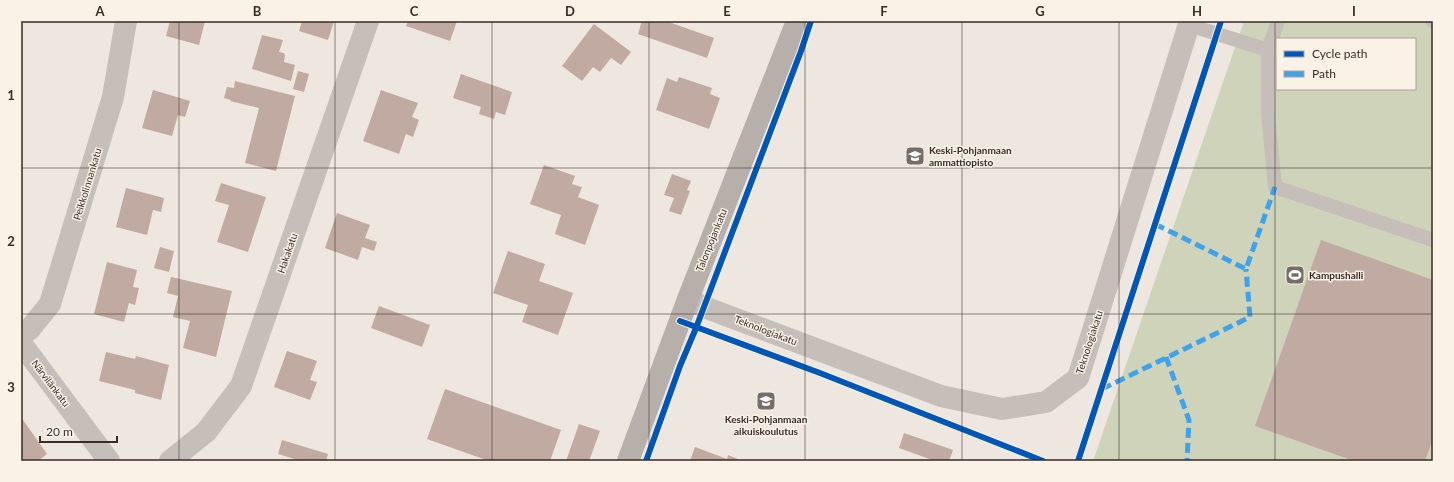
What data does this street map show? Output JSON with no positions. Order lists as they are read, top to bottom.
{
  "streets": {
    "street": [
      "Peikkolinnankatu",
      "Talonpojankatu",
      "Hakakatu",
      "Teknologiakatu",
      "Närvilänkatu"
    ]
  },
  "crossings": [
    ["Talonpojankatu", "Teknologiakatu"]
  ],
  "places": {
    "school or university": ["Keski-Pohjanmaan ammattiopisto", "Keski-Pohjanmaan aikuiskoulutus"],
    "sports": ["Kampushalli"]
  },
  "legend": ["Cycle path", "Path"],
  "scale_bar": "20 m",
  "grid": {
    "columns": [
      "A",
      "B",
      "C",
      "D",
      "E",
      "F",
      "G",
      "H",
      "I"
    ],
    "rows": ["1", "2", "3"]
  }
}
